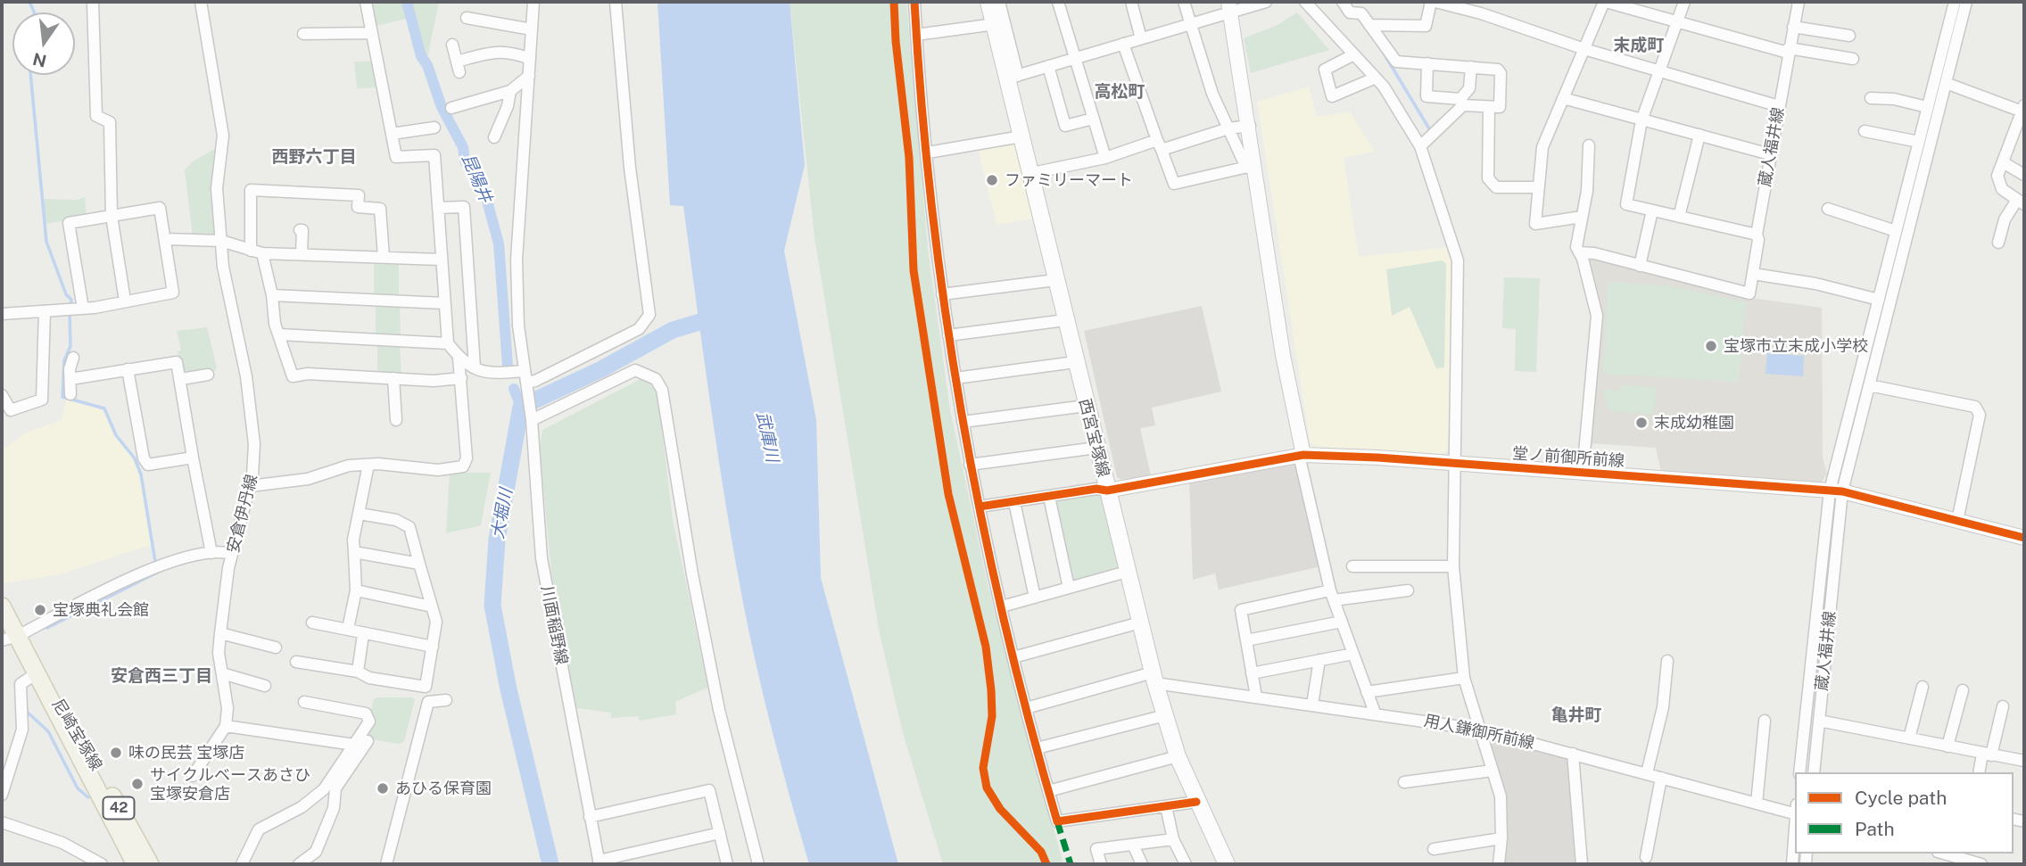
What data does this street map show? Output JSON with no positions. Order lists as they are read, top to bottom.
{
  "streets": {
    "main road": ["西宮宝塚線", "尼崎宝塚線", "42"],
    "street": [
      "蔵人福井線",
      "堂ノ前御所前線",
      "安倉伊丹線",
      "川面稲野線",
      "用人鎌御所前線"
    ]
  },
  "crossings": [
    ["蔵人福井線", "堂ノ前御所前線"],
    ["西宮宝塚線", "堂ノ前御所前線"],
    ["西宮宝塚線", "用人鎌御所前線"]
  ],
  "districts": [
    "末成町",
    "高松町",
    "西野六丁目",
    "安倉西三丁目",
    "亀井町"
  ],
  "water": ["昆陽井", "武庫川", "大堀川"],
  "places": [
    "ファミリーマート",
    "宝塚市立末成小学校",
    "末成幼稚園",
    "宝塚典礼会館",
    "味の民芸 宝塚店",
    "サイクルベースあさひ 宝塚安倉店",
    "あひる保育園"
  ],
  "legend": ["Cycle path", "Path"],
  "north": "bottom"
}
